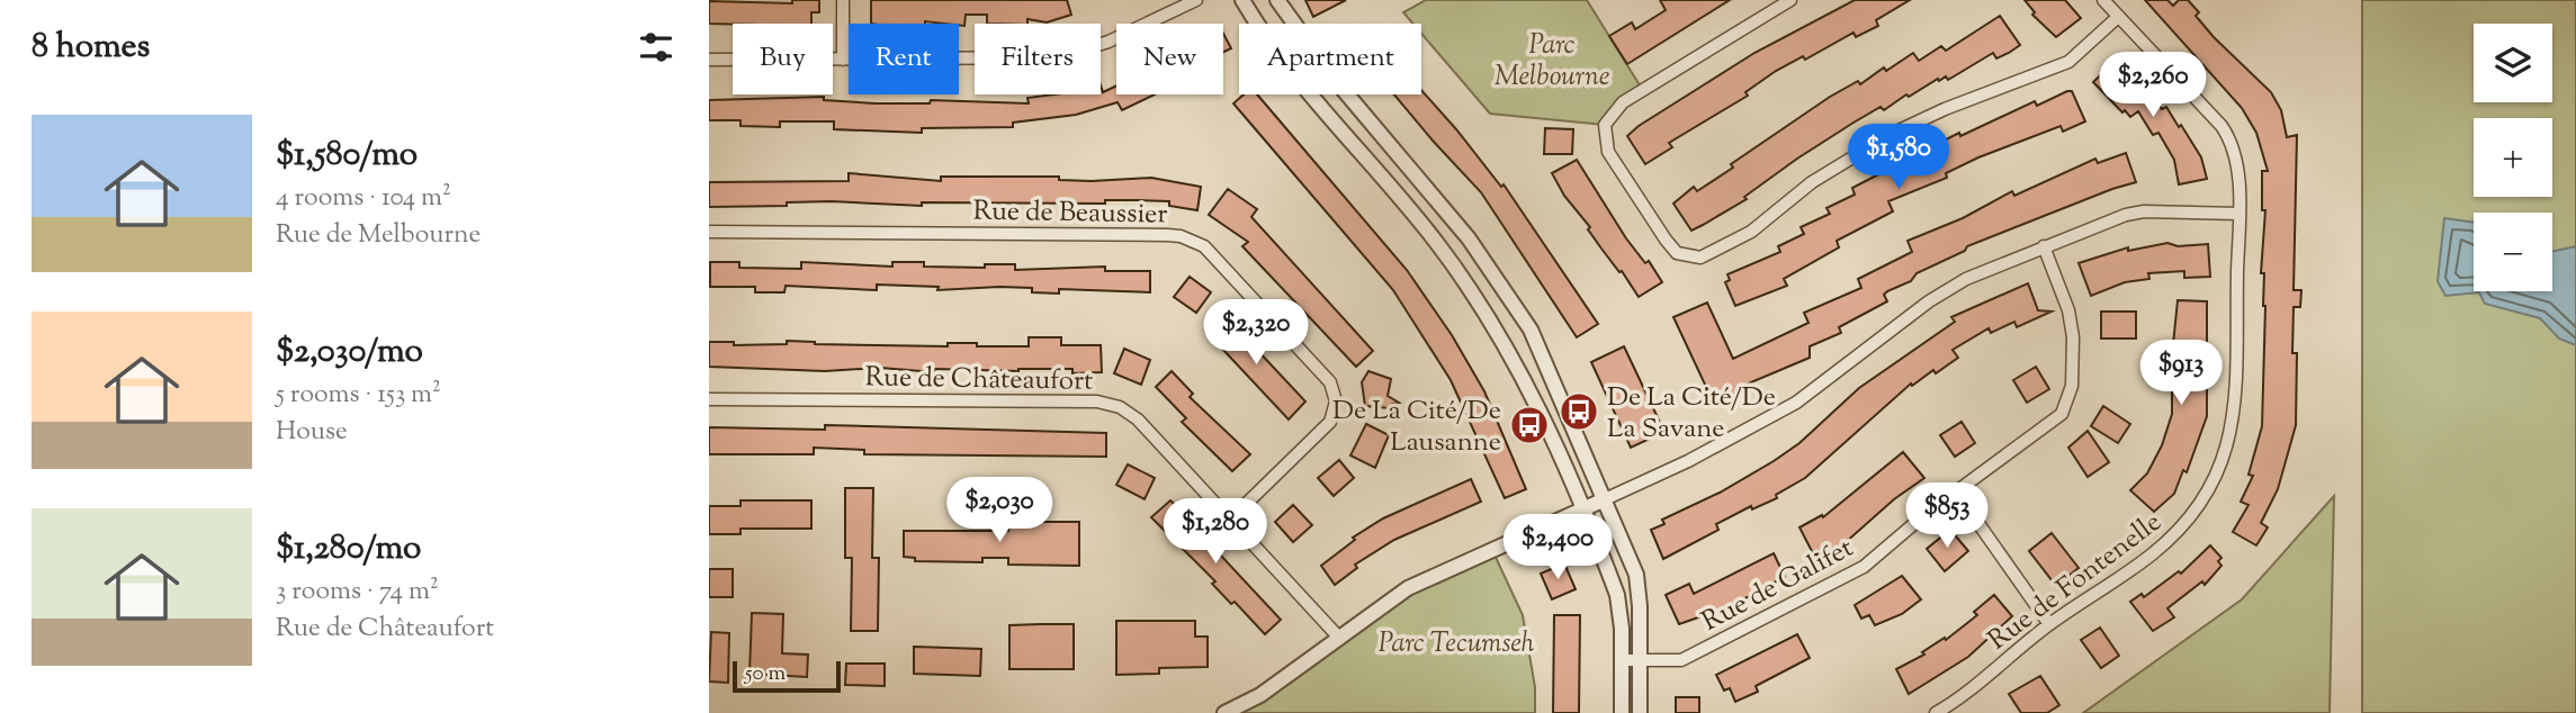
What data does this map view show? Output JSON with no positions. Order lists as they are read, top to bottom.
{
  "streets": {
    "street": [
      "Rue de Beaussier",
      "Rue de Châteaufort",
      "Rue de Fontenelle",
      "Rue de Galifet"
    ]
  },
  "crossings": [
    ["Rue de Beaussier", "Rue de Châteaufort"]
  ],
  "parks": ["Parc Melbourne", "Parc Tecumseh"],
  "places": {
    "bus stop": ["De La Cité/De La Savane", "De La Cité/De Lausanne"]
  },
  "scale_bar": "50 m",
  "page": {
    "heading": "8 homes",
    "map_buttons": ["+", "−"],
    "chip": [
      "Buy",
      "Rent",
      "Filters",
      "New",
      "Apartment"
    ],
    "price": [
      "$2,260",
      "$1,580",
      "$2,320",
      "$913",
      "$2,030",
      "$853",
      "$1,280",
      "$2,400"
    ],
    "list": [
      {
        "name": "$1,580/mo",
        "note": "4 rooms · 104 m² · Rue de Melbourne"
      },
      {
        "name": "$2,030/mo",
        "note": "5 rooms · 153 m² · House"
      },
      {
        "name": "$1,280/mo",
        "note": "3 rooms · 74 m² · Rue de Châteaufort"
      }
    ],
    "scale": "50 m"
  }
}
